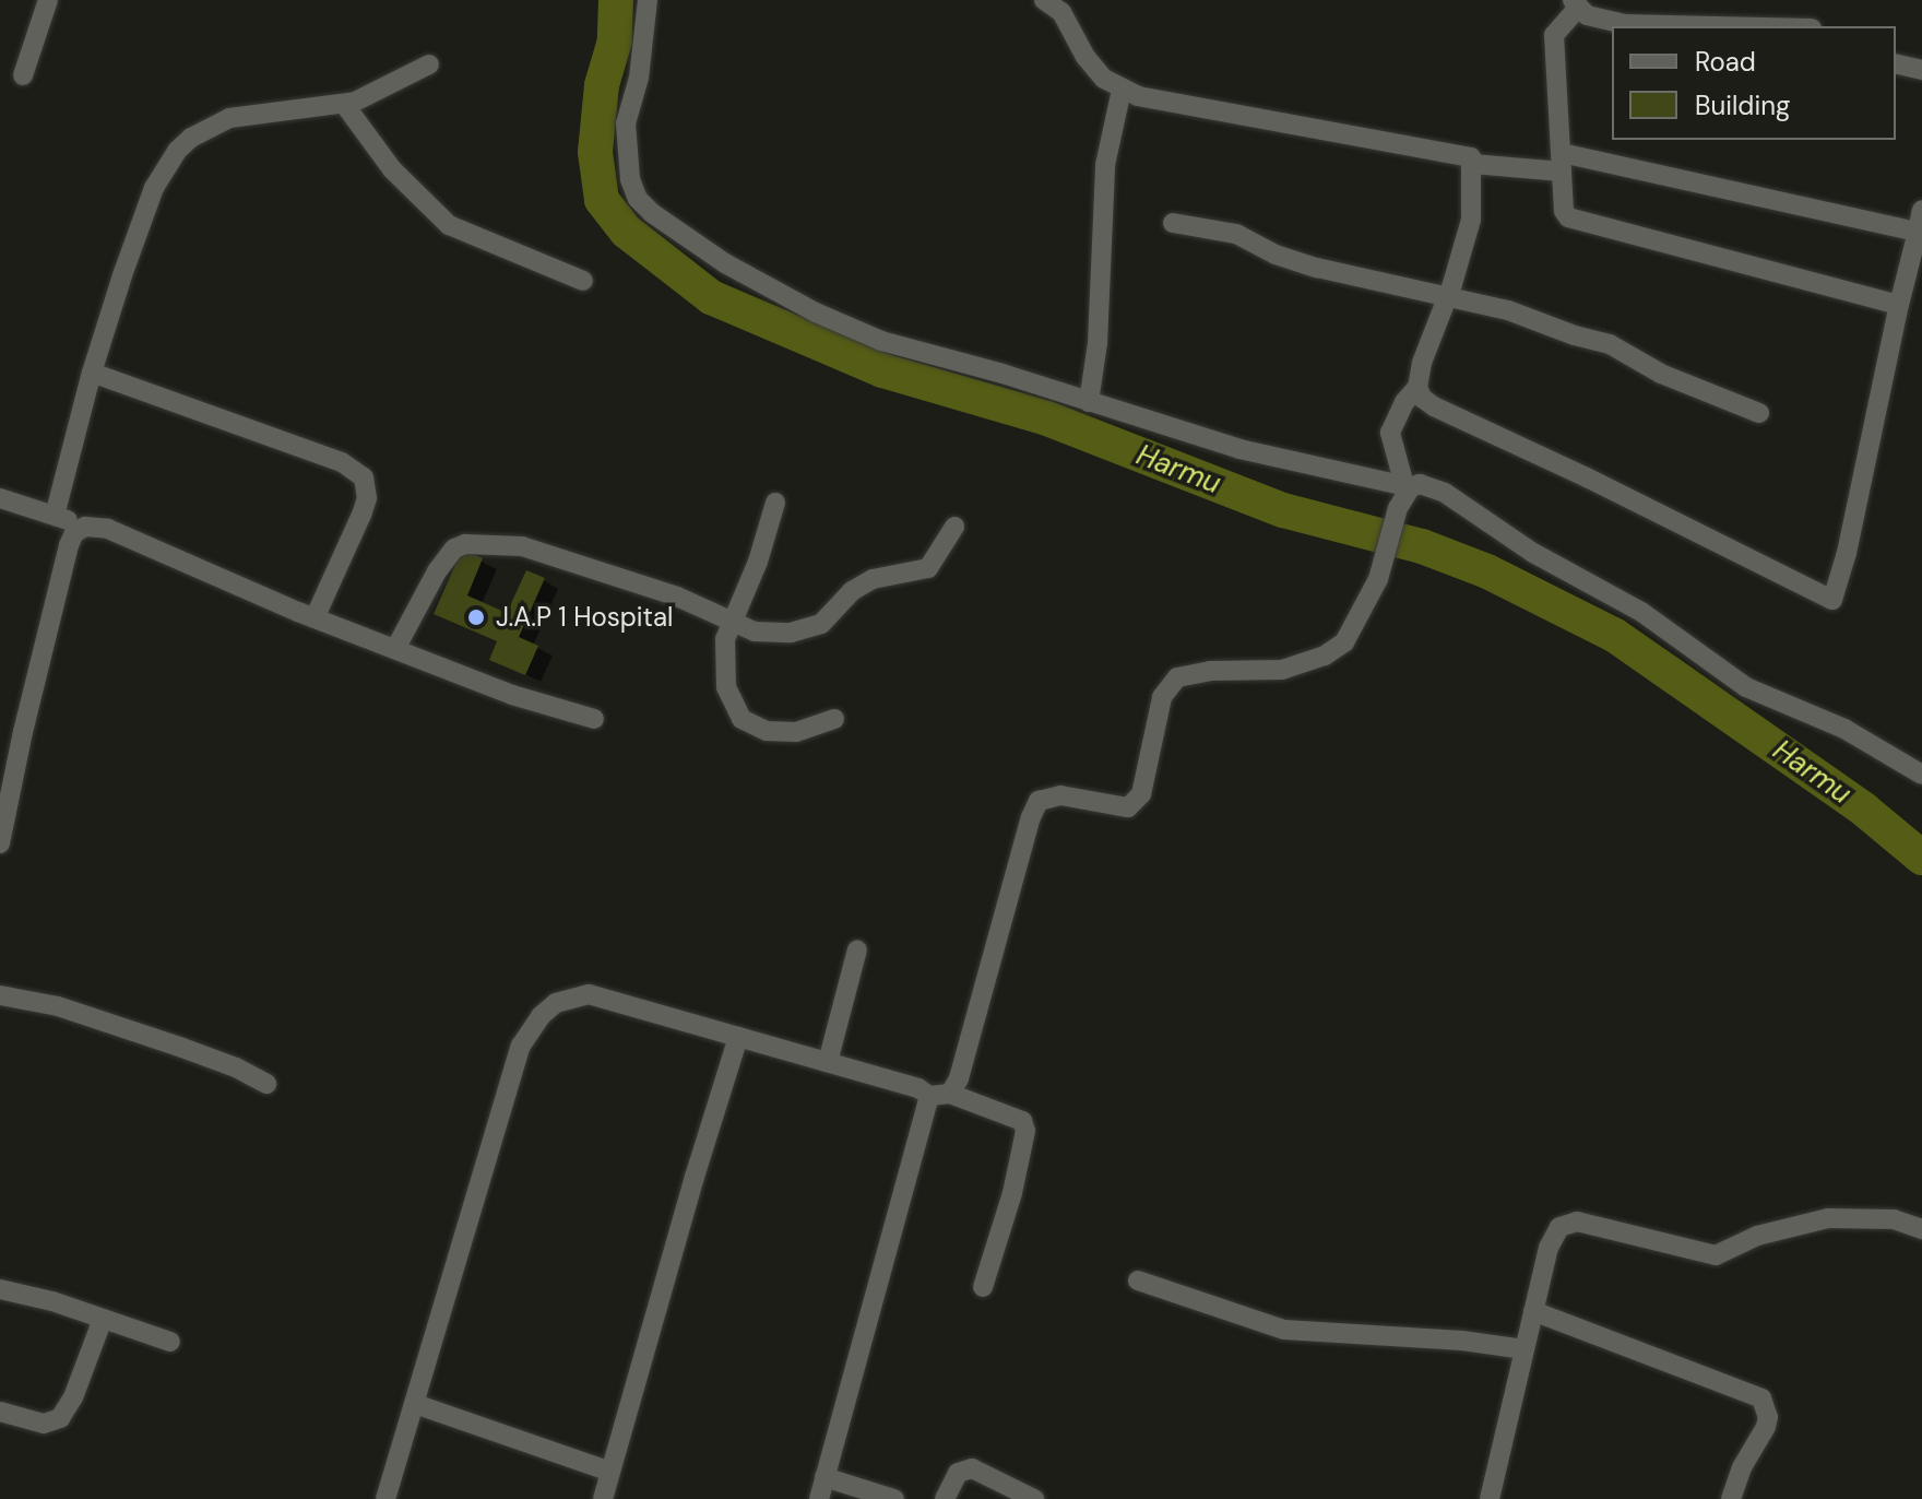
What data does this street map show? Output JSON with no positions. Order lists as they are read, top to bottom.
{
  "water": ["Harmu"],
  "places": ["J.A.P 1 Hospital"],
  "legend": ["Road", "Building"]
}
